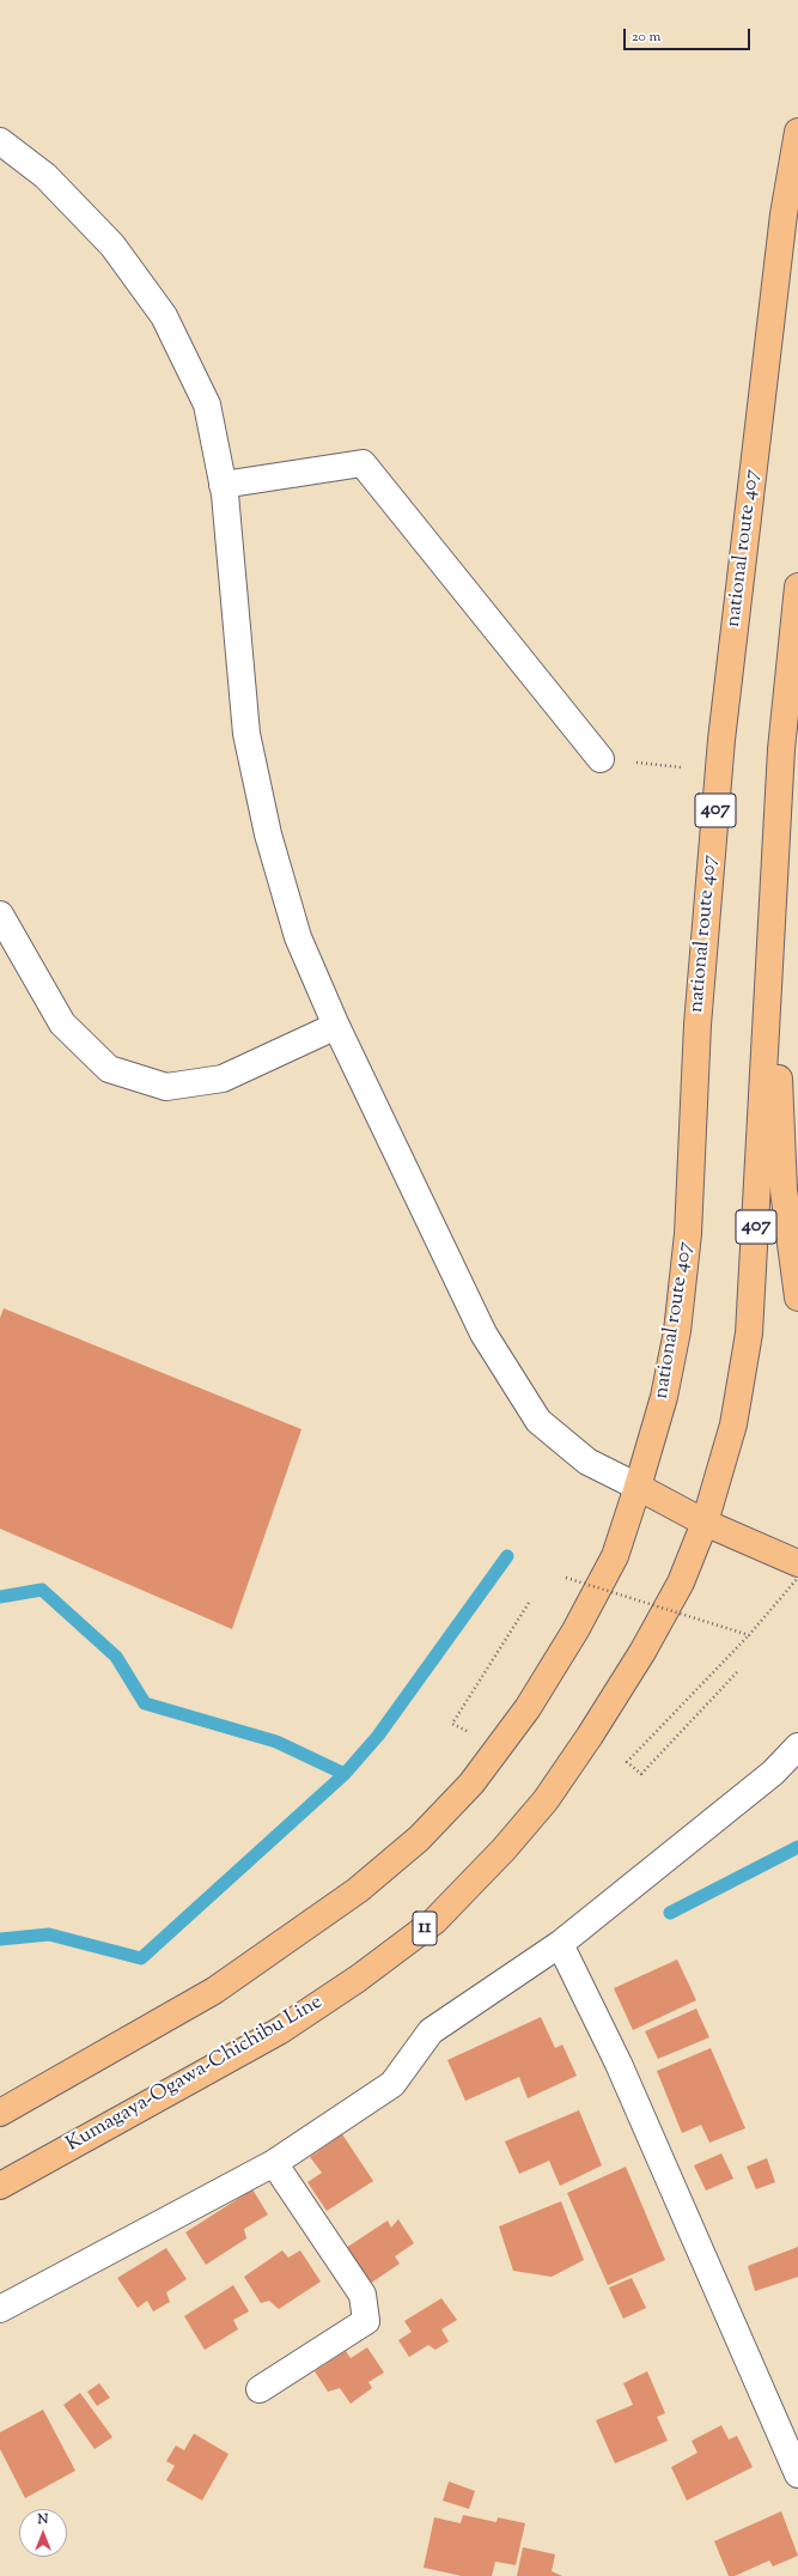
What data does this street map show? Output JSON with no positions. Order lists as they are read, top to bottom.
{
  "streets": {
    "main road": [
      "national route 407",
      "407",
      "11",
      "Kumagaya-Ogawa-Chichibu Line"
    ]
  },
  "crossings": [
    ["407", "Kumagaya-Ogawa-Chichibu Line"]
  ],
  "scale_bar": "20 m",
  "north": "top"
}
